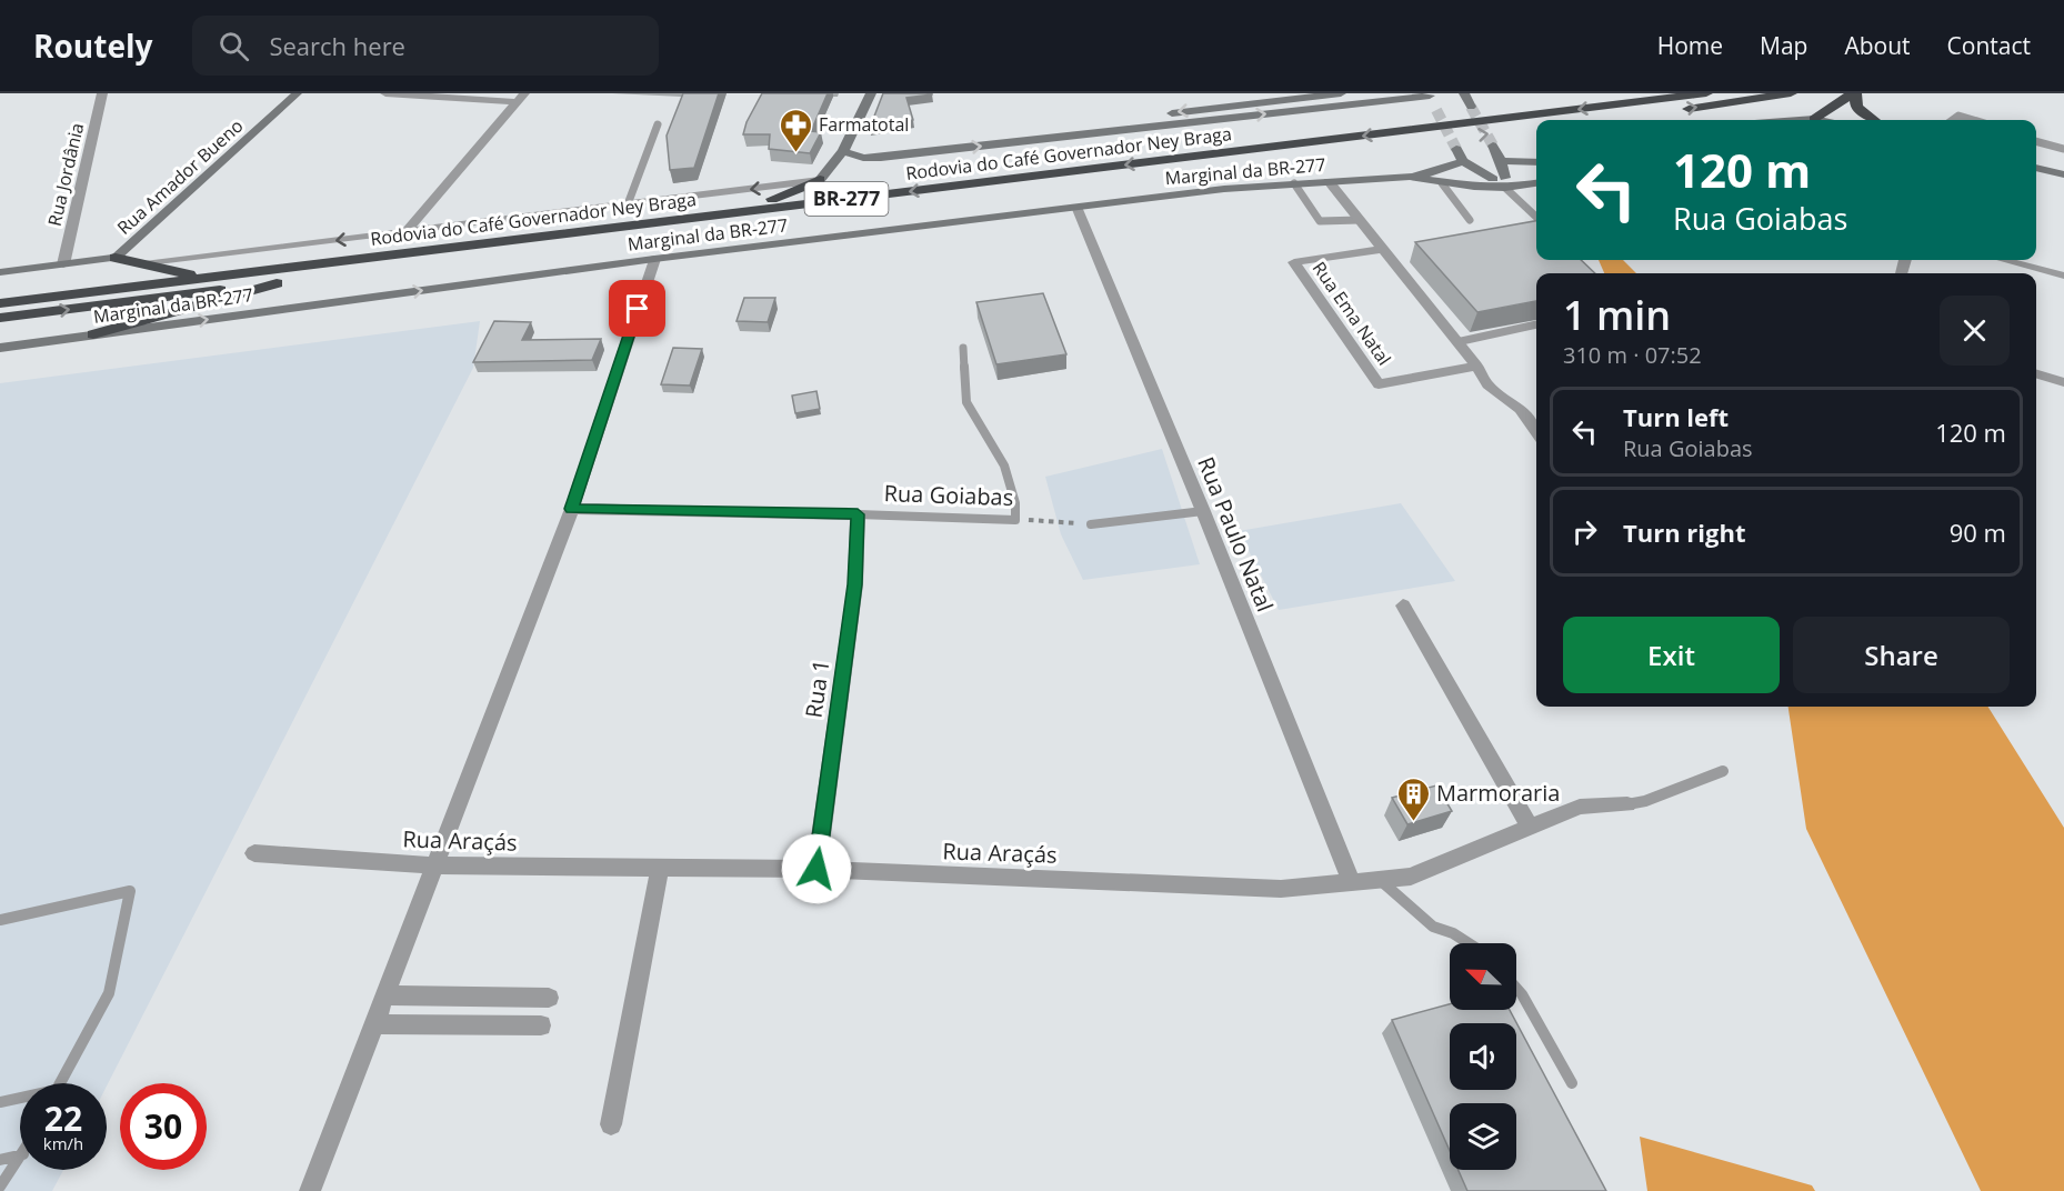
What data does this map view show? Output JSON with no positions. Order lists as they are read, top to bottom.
{
  "streets": {
    "highway": ["Rodovia do Café Governador Ney Braga", "BR-277"],
    "main road": ["Marginal da BR-277", "Rua Amador Bueno"],
    "street": [
      "Rua Jordânia",
      "Rua Ema Natal",
      "Rua Goiabas",
      "Rua Paulo Natal",
      "Rua 1",
      "Rua Araçás"
    ]
  },
  "crossings": [
    ["Marginal da BR-277", "BR-277"],
    ["Marginal da BR-277", "Rua Paulo Natal"],
    ["Rua Goiabas", "Rua 1"],
    ["Rua Paulo Natal", "Rua Araçás"],
    ["Rua 1", "Rua Araçás"]
  ],
  "places": {
    "pharmacy": ["Farmatotal"],
    "building": ["Marmoraria"]
  },
  "north": "top left",
  "page": {
    "header": "Routely",
    "search": "Search here",
    "nav": [
      "Home",
      "Map",
      "About",
      "Contact"
    ],
    "turn": ["120 m", "Rua Goiabas"],
    "heading": ["1 min", "310 m · 07:52"],
    "list": [
      {
        "name": "Turn left",
        "note": "Rua Goiabas",
        "value": "120 m"
      },
      {
        "name": "Turn right",
        "value": "90 m"
      }
    ],
    "buttons": ["Exit", "Share"],
    "speed": "22 km/h",
    "limit": "30"
  }
}
